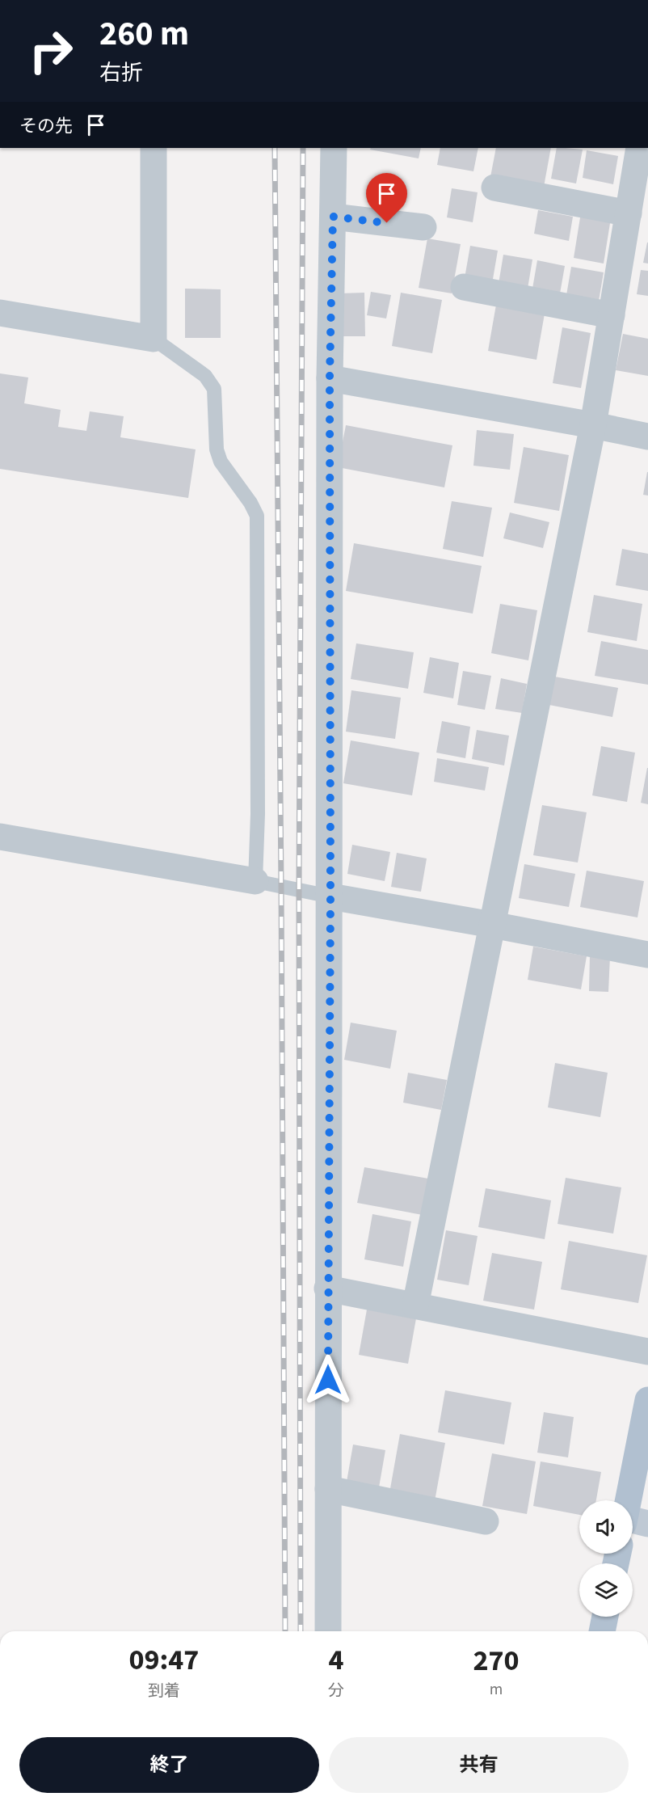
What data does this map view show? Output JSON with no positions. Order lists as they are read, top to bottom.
{
  "page": {
    "turn": ["260 m", "右折"],
    "then": "その先",
    "eta": [
      "09:47",
      "到着",
      "4",
      "分",
      "270",
      "m"
    ],
    "buttons": ["終了", "共有"]
  }
}
